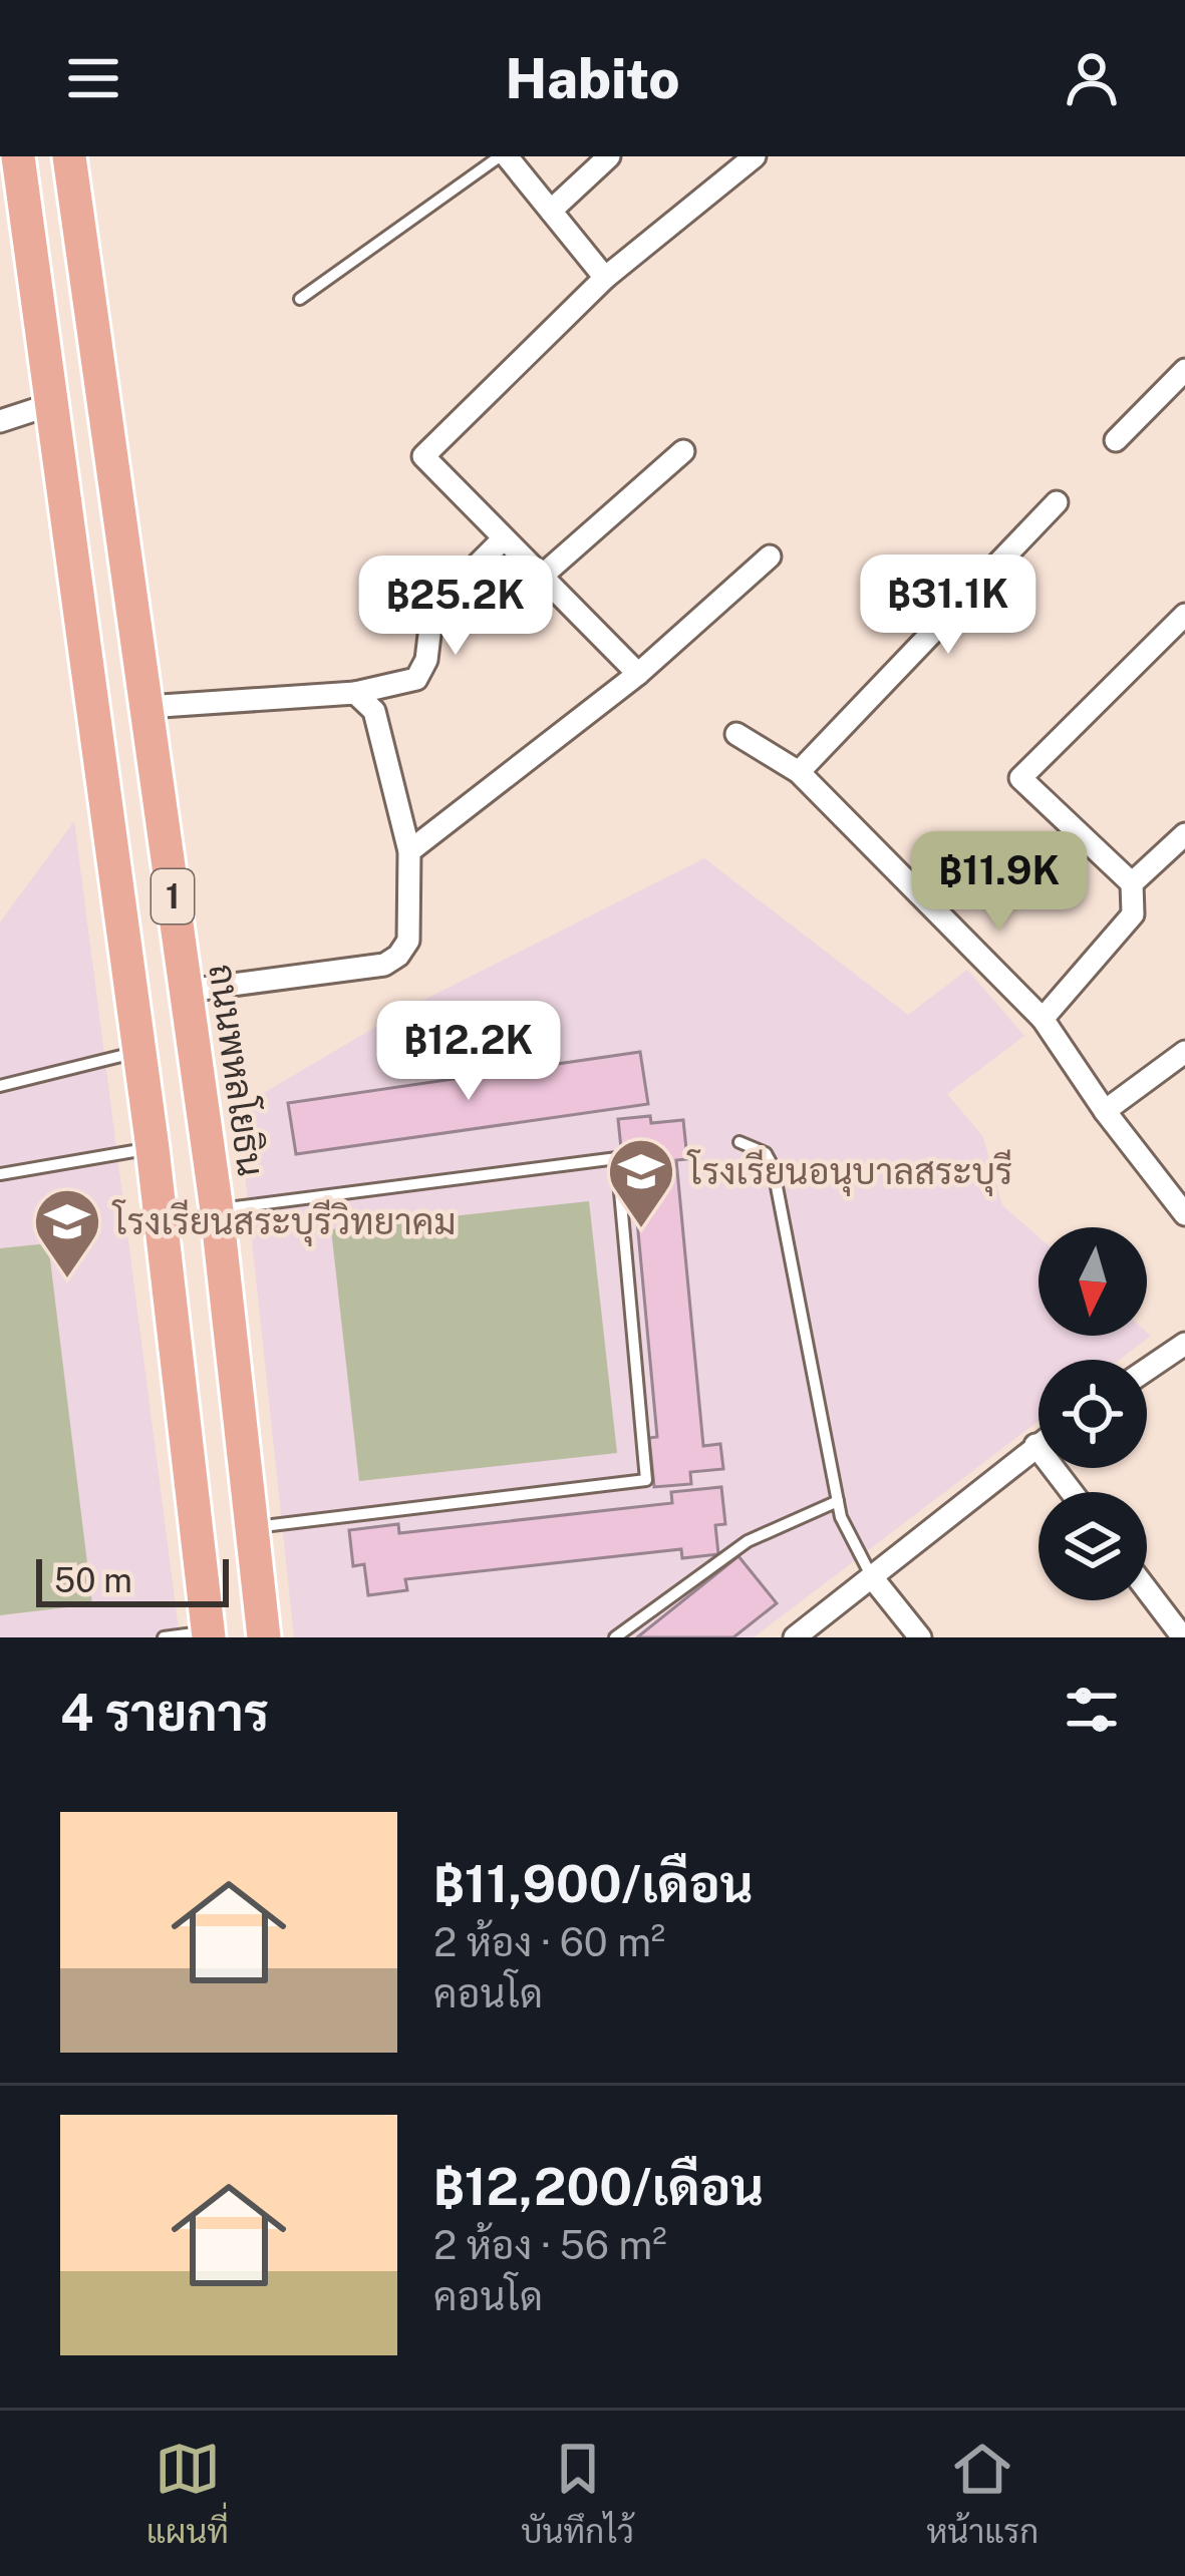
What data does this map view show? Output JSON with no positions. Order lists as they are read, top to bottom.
{
  "streets": {
    "main road": ["1", "ถนนพหลโยธิน"]
  },
  "places": {
    "school or university": ["โรงเรียนอนุบาลสระบุรี", "โรงเรียนสระบุรีวิทยาคม"]
  },
  "scale_bar": "50 m",
  "north": "bottom",
  "page": {
    "header": "Habito",
    "price": [
      "฿31.1K",
      "฿25.2K",
      "฿11.9K",
      "฿12.2K"
    ],
    "scale": "50 m",
    "heading": "4 รายการ",
    "list": [
      {
        "name": "฿11,900/เดือน",
        "note": "2 ห้อง · 60 m² · คอนโด"
      },
      {
        "name": "฿12,200/เดือน",
        "note": "2 ห้อง · 56 m² · คอนโด"
      }
    ],
    "tabs": ["แผนที่", "บันทึกไว้", "หน้าแรก"]
  }
}
